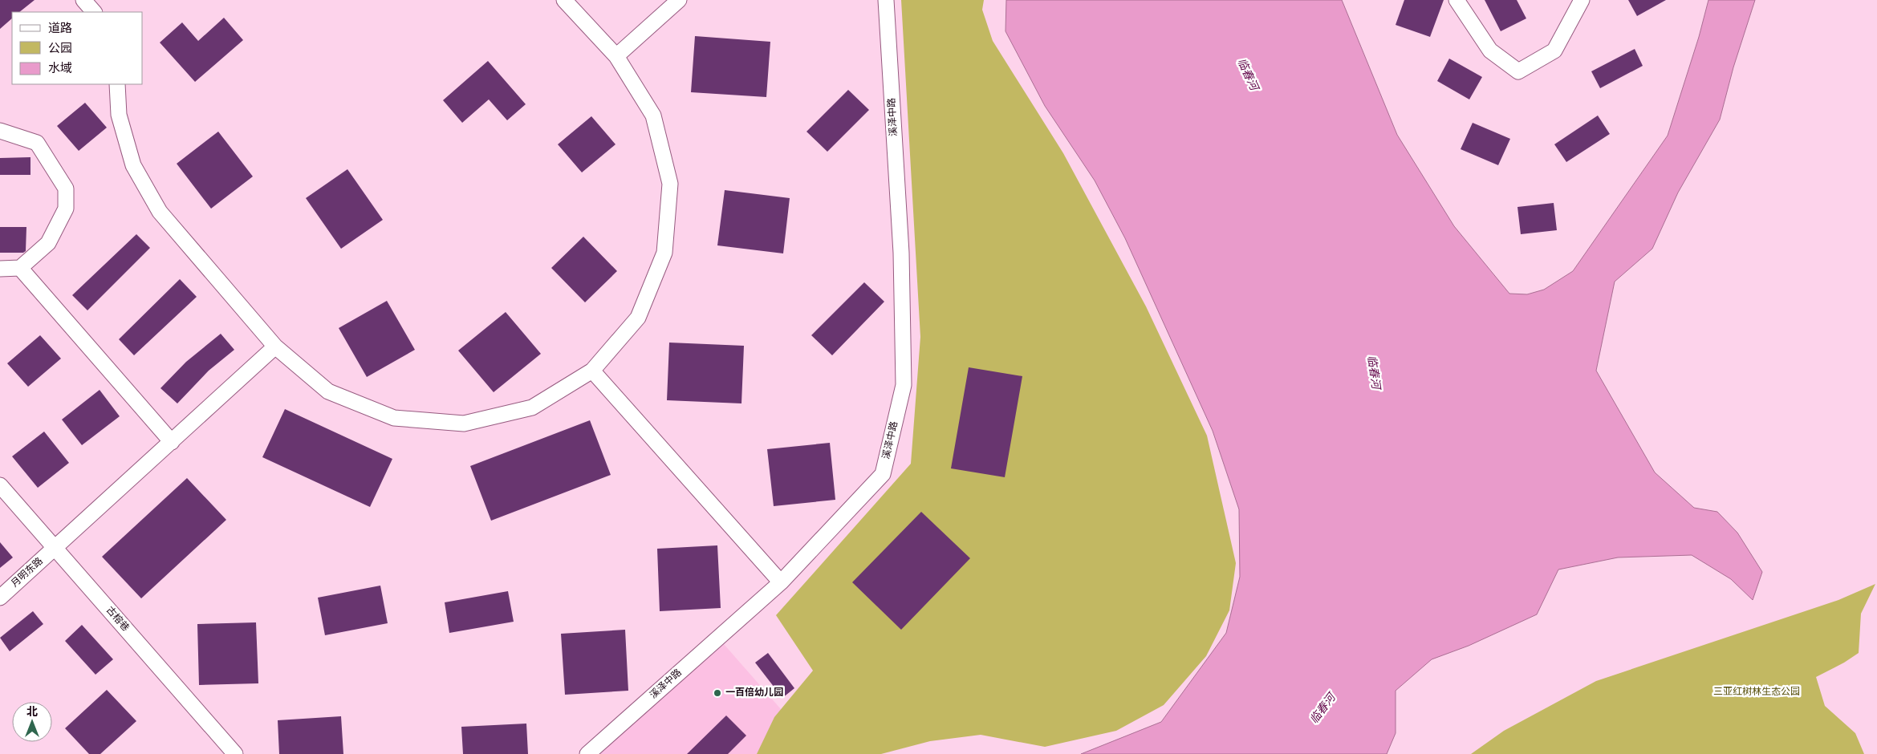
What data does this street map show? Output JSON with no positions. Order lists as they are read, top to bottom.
{
  "streets": {
    "street": ["溪泽中路", "月明东路", "古榕巷"]
  },
  "crossings": [
    ["月明东路", "古榕巷"]
  ],
  "water": ["临春河"],
  "parks": ["三亚红树林生态公园"],
  "places": ["一百倍幼儿园"],
  "legend": ["道路", "公园", "水域"],
  "north": "top"
}
